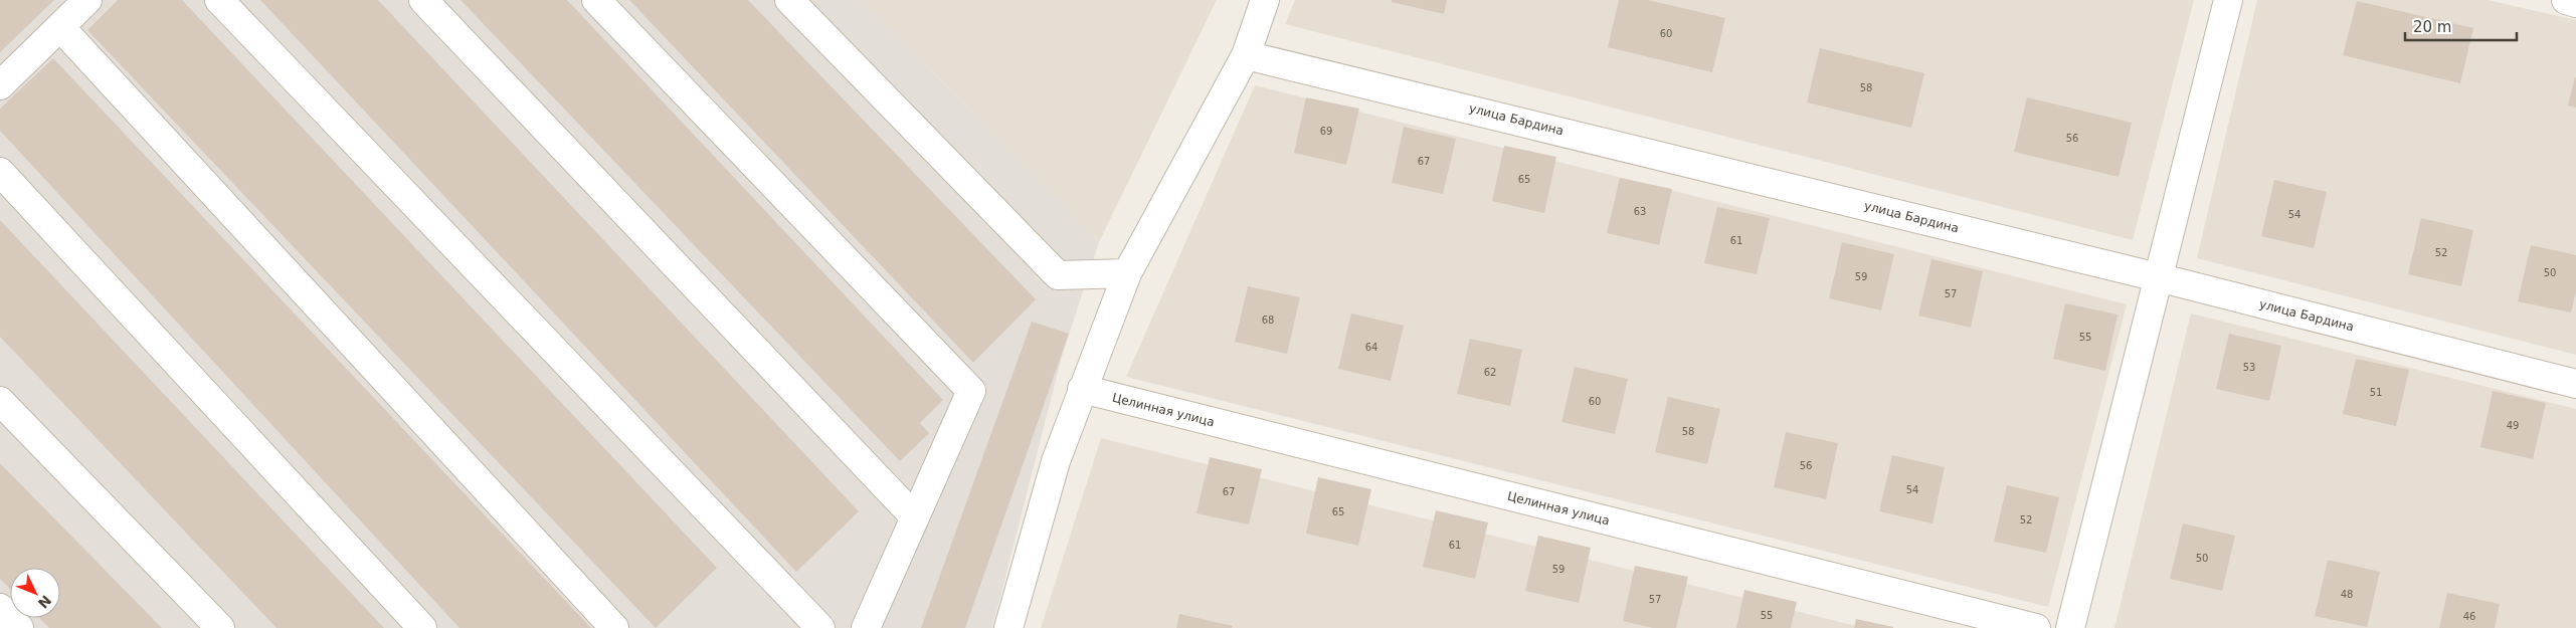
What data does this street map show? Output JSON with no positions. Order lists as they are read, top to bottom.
{
  "streets": {
    "street": ["улица Бардина", "Целинная улица"]
  },
  "house_numbers": [
    "60",
    "58",
    "69",
    "56",
    "67",
    "65",
    "63",
    "54",
    "61",
    "52",
    "50",
    "59",
    "57",
    "68",
    "55",
    "64",
    "53",
    "62",
    "51",
    "60",
    "49",
    "58",
    "56",
    "54",
    "67",
    "65",
    "52",
    "61",
    "50",
    "59",
    "48",
    "57",
    "55",
    "46"
  ],
  "scale_bar": "20 m",
  "north": "bottom right"
}
